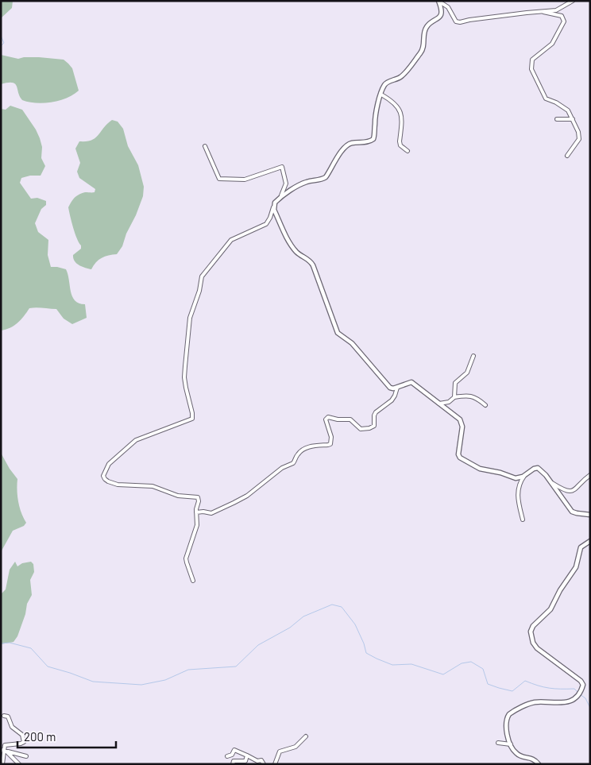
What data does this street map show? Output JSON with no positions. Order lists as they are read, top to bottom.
{
  "scale_bar": "200 m"
}
